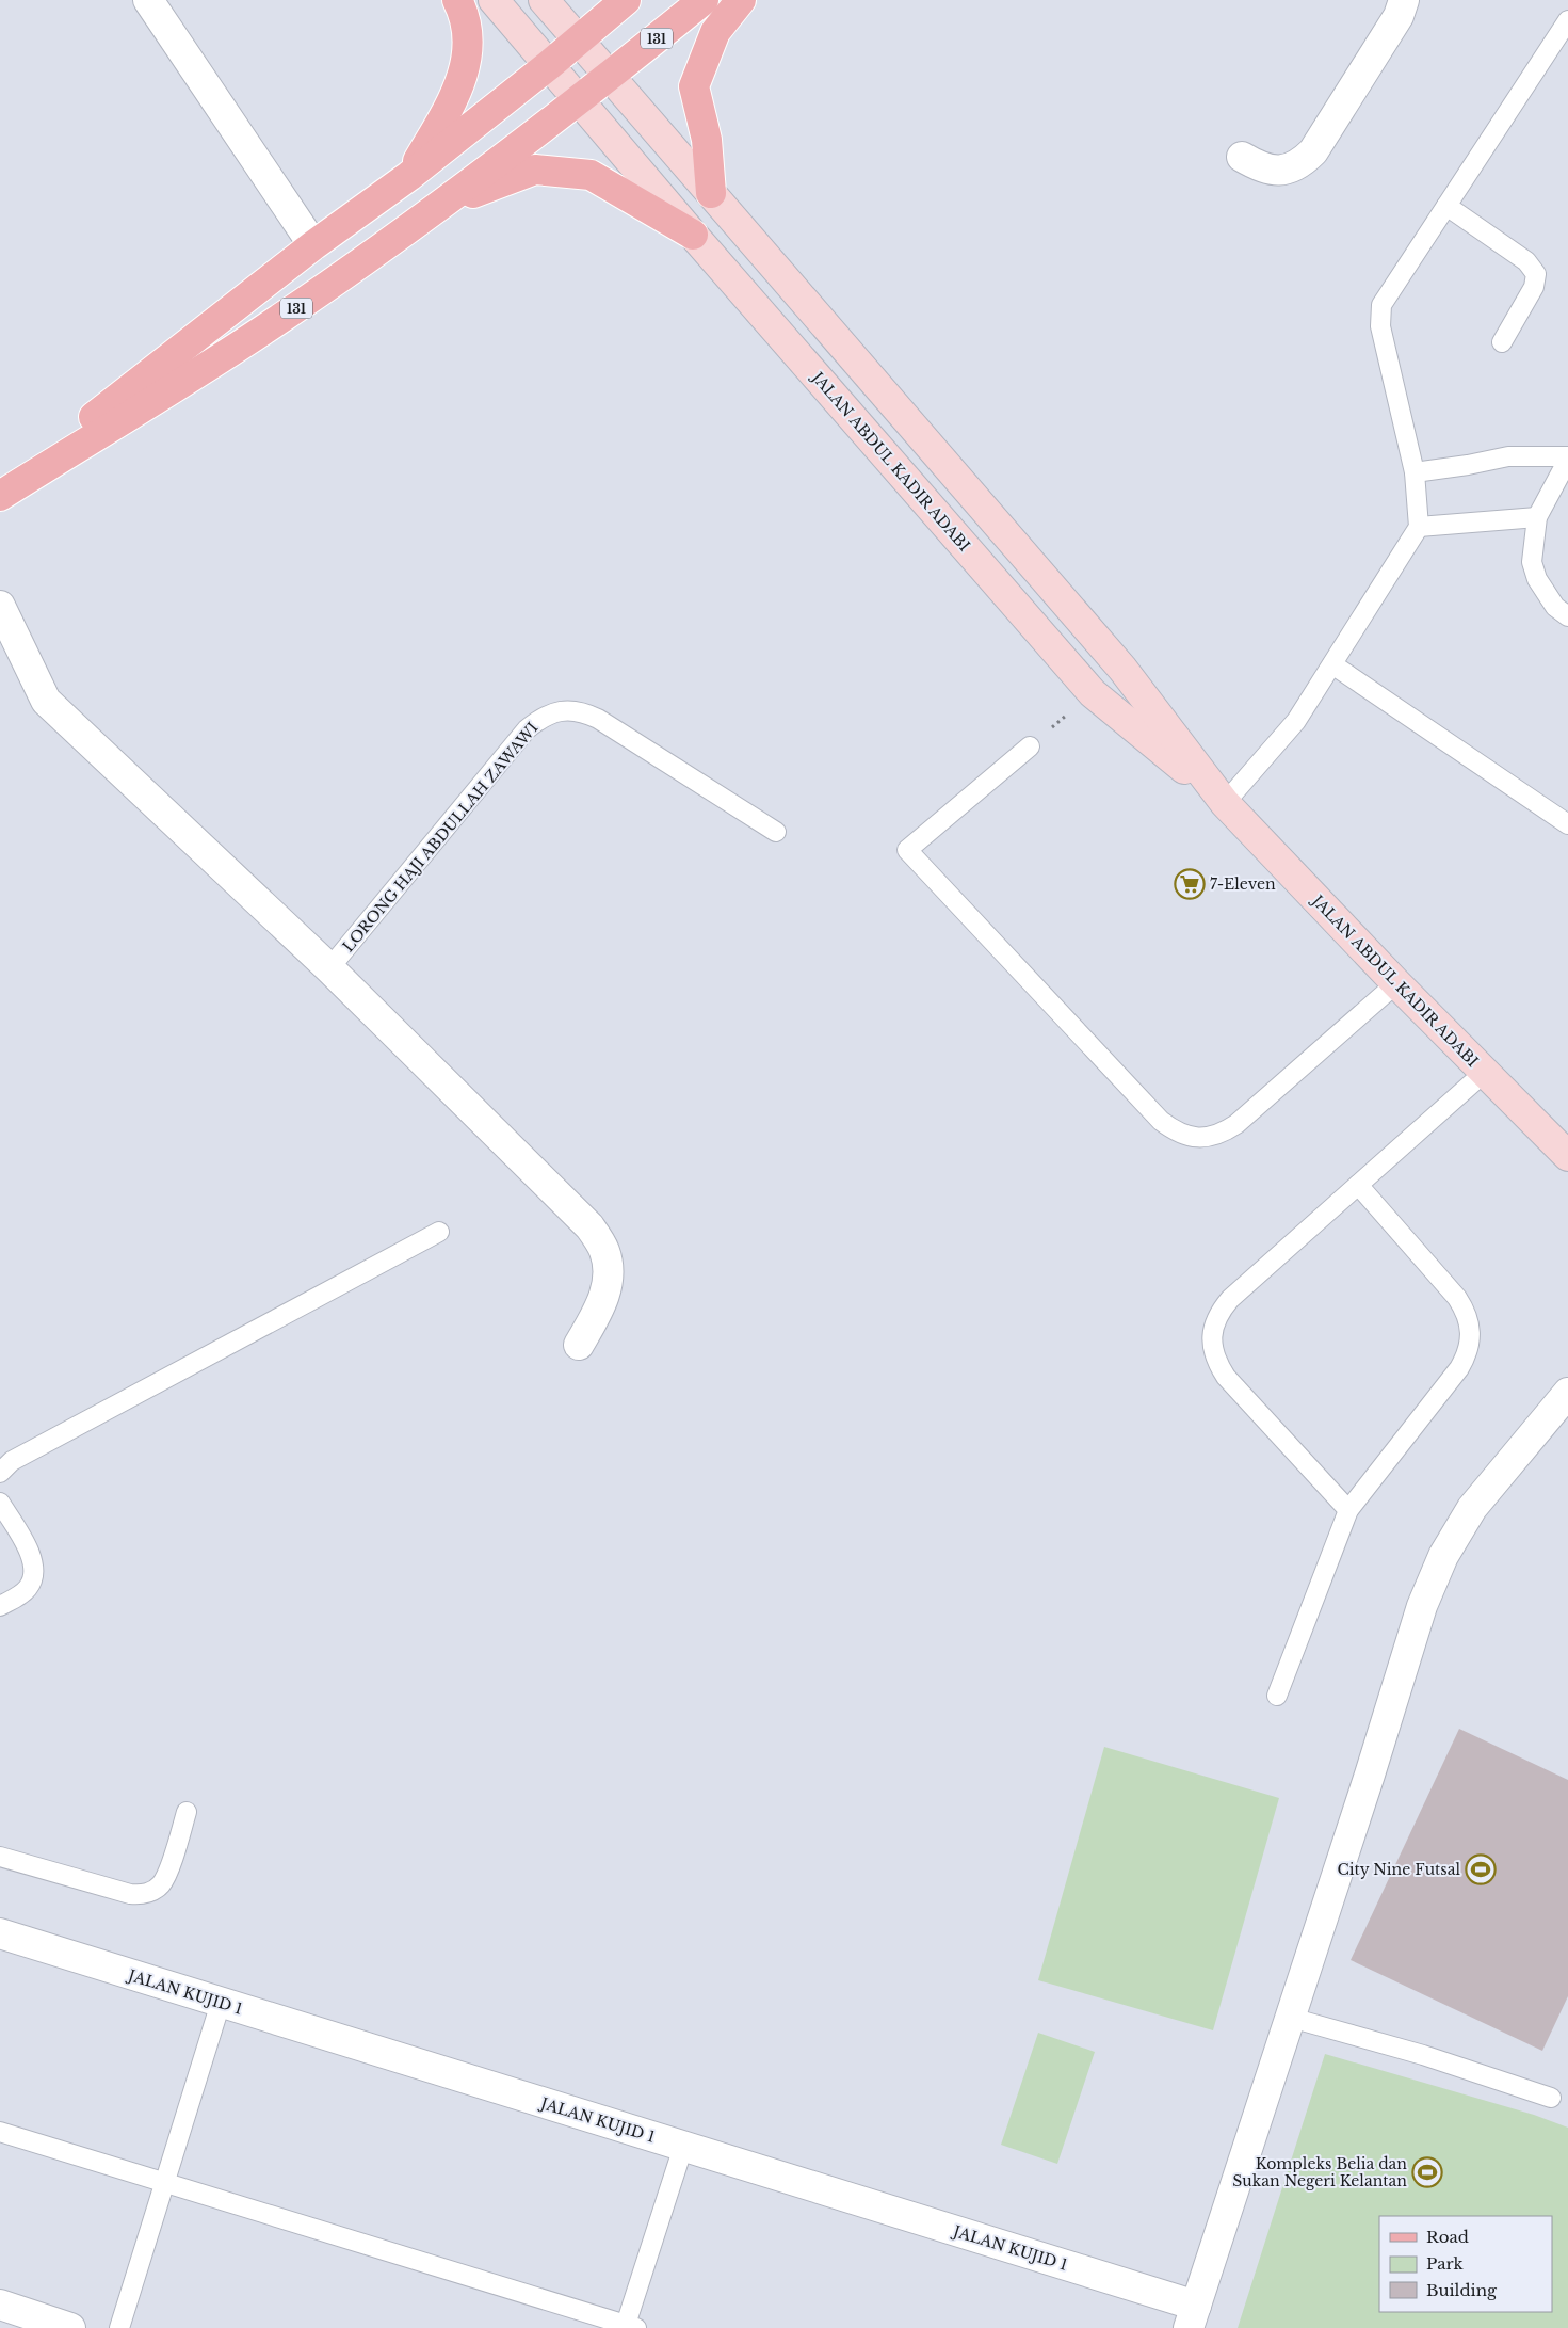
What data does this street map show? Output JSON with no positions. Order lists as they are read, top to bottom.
{
  "streets": {
    "main road": ["131", "JALAN ABDUL KADIR ADABI"],
    "street": ["JALAN KUJID 1"],
    "lane": ["LORONG HAJI ABDULLAH ZAWAWI"]
  },
  "crossings": [
    ["131", "JALAN ABDUL KADIR ADABI"]
  ],
  "places": {
    "supermarket": ["7-Eleven"],
    "sports": ["City Nine Futsal", "Kompleks Belia dan Sukan Negeri Kelantan"]
  },
  "legend": ["Road", "Park", "Building"]
}
